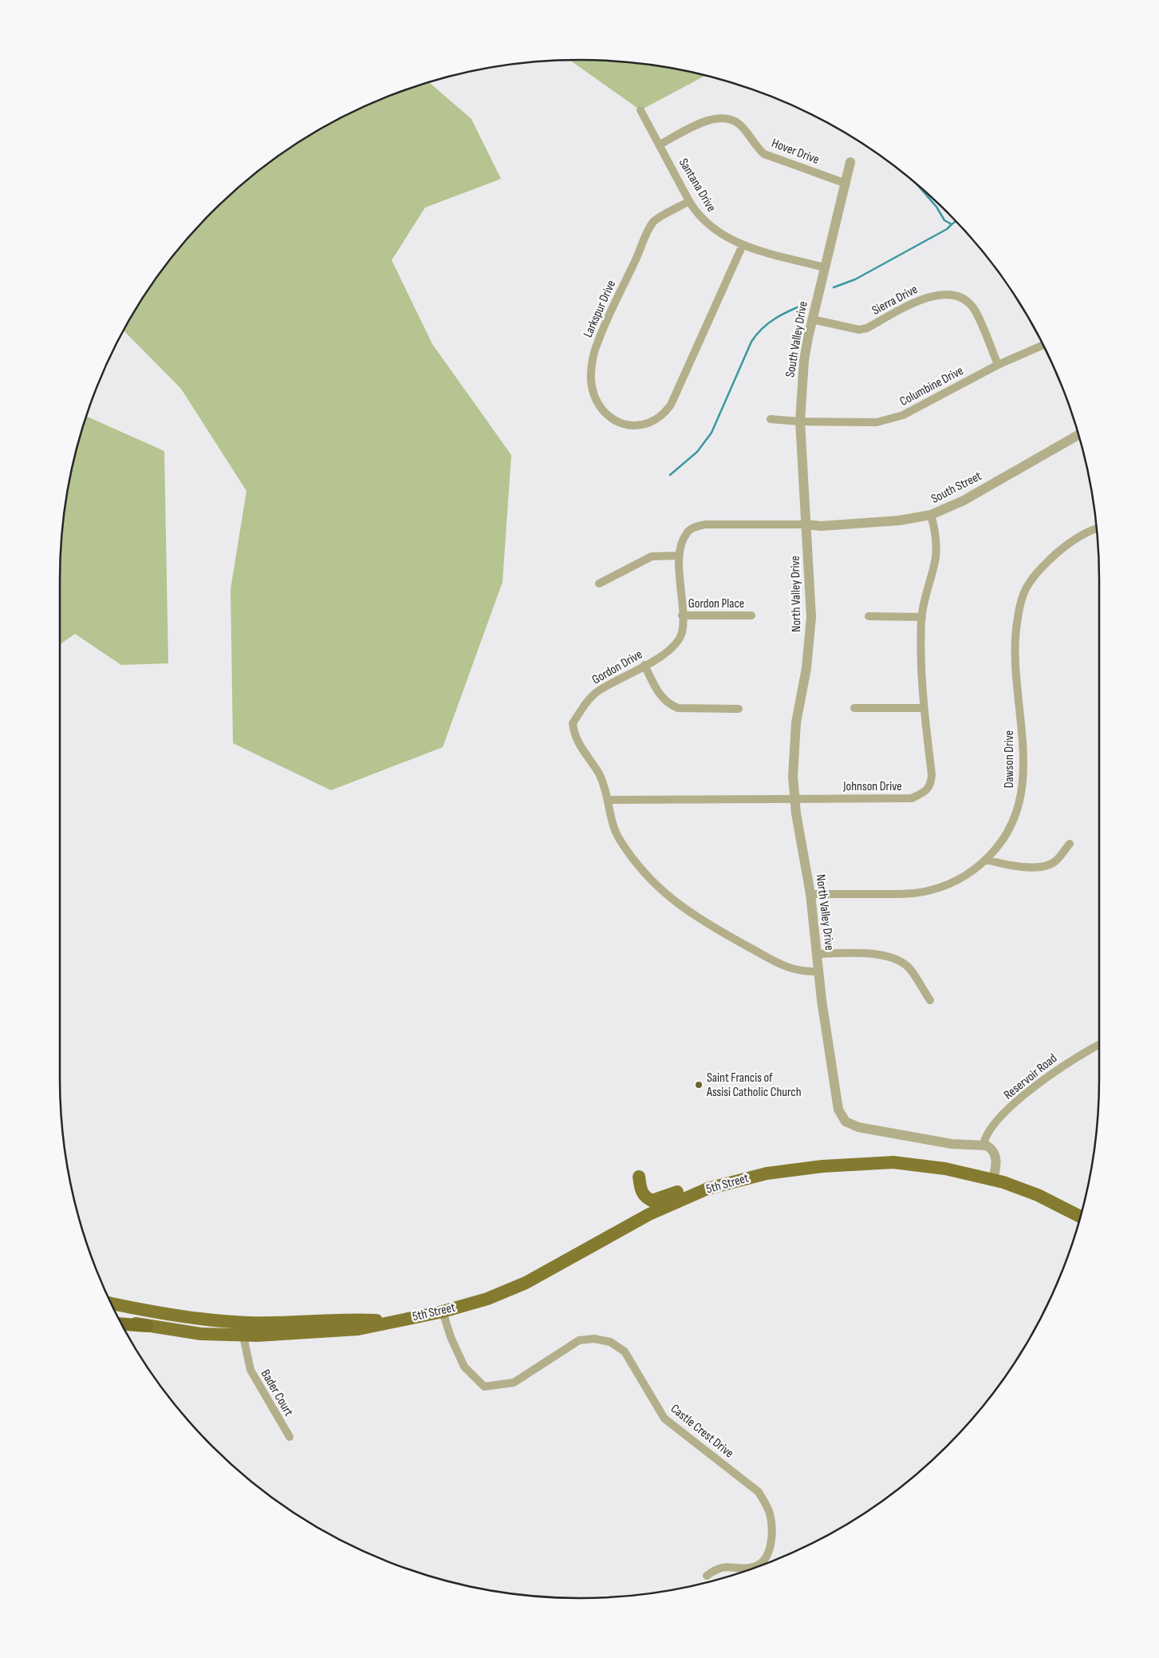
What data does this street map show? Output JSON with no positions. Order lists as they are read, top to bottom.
{
  "streets": {
    "main road": ["5th Street"],
    "street": [
      "Hover Drive",
      "Santana Drive",
      "Sierra Drive",
      "Larkspur Drive",
      "South Valley Drive",
      "Columbine Drive",
      "South Street",
      "North Valley Drive",
      "Gordon Place",
      "Gordon Drive",
      "Dawson Drive",
      "Johnson Drive",
      "Reservoir Road",
      "Bader Court",
      "Castle Crest Drive"
    ]
  },
  "crossings": [
    ["Hover Drive", "Santana Drive"],
    ["Hover Drive", "South Valley Drive"],
    ["Santana Drive", "Larkspur Drive"],
    ["Santana Drive", "South Valley Drive"],
    ["Sierra Drive", "South Valley Drive"],
    ["Sierra Drive", "Columbine Drive"],
    ["South Valley Drive", "Columbine Drive"],
    ["South Valley Drive", "South Street"],
    ["South Valley Drive", "North Valley Drive"],
    ["South Valley Drive", "Gordon Drive"],
    ["South Street", "North Valley Drive"],
    ["South Street", "Gordon Drive"],
    ["South Street", "Johnson Drive"],
    ["North Valley Drive", "Gordon Drive"],
    ["North Valley Drive", "Dawson Drive"],
    ["North Valley Drive", "Johnson Drive"],
    ["North Valley Drive", "Reservoir Road"],
    ["Gordon Place", "Gordon Drive"],
    ["Gordon Drive", "Johnson Drive"],
    ["5th Street", "Bader Court"],
    ["5th Street", "Castle Crest Drive"]
  ],
  "places": ["Saint Francis of Assisi Catholic Church"]
}
